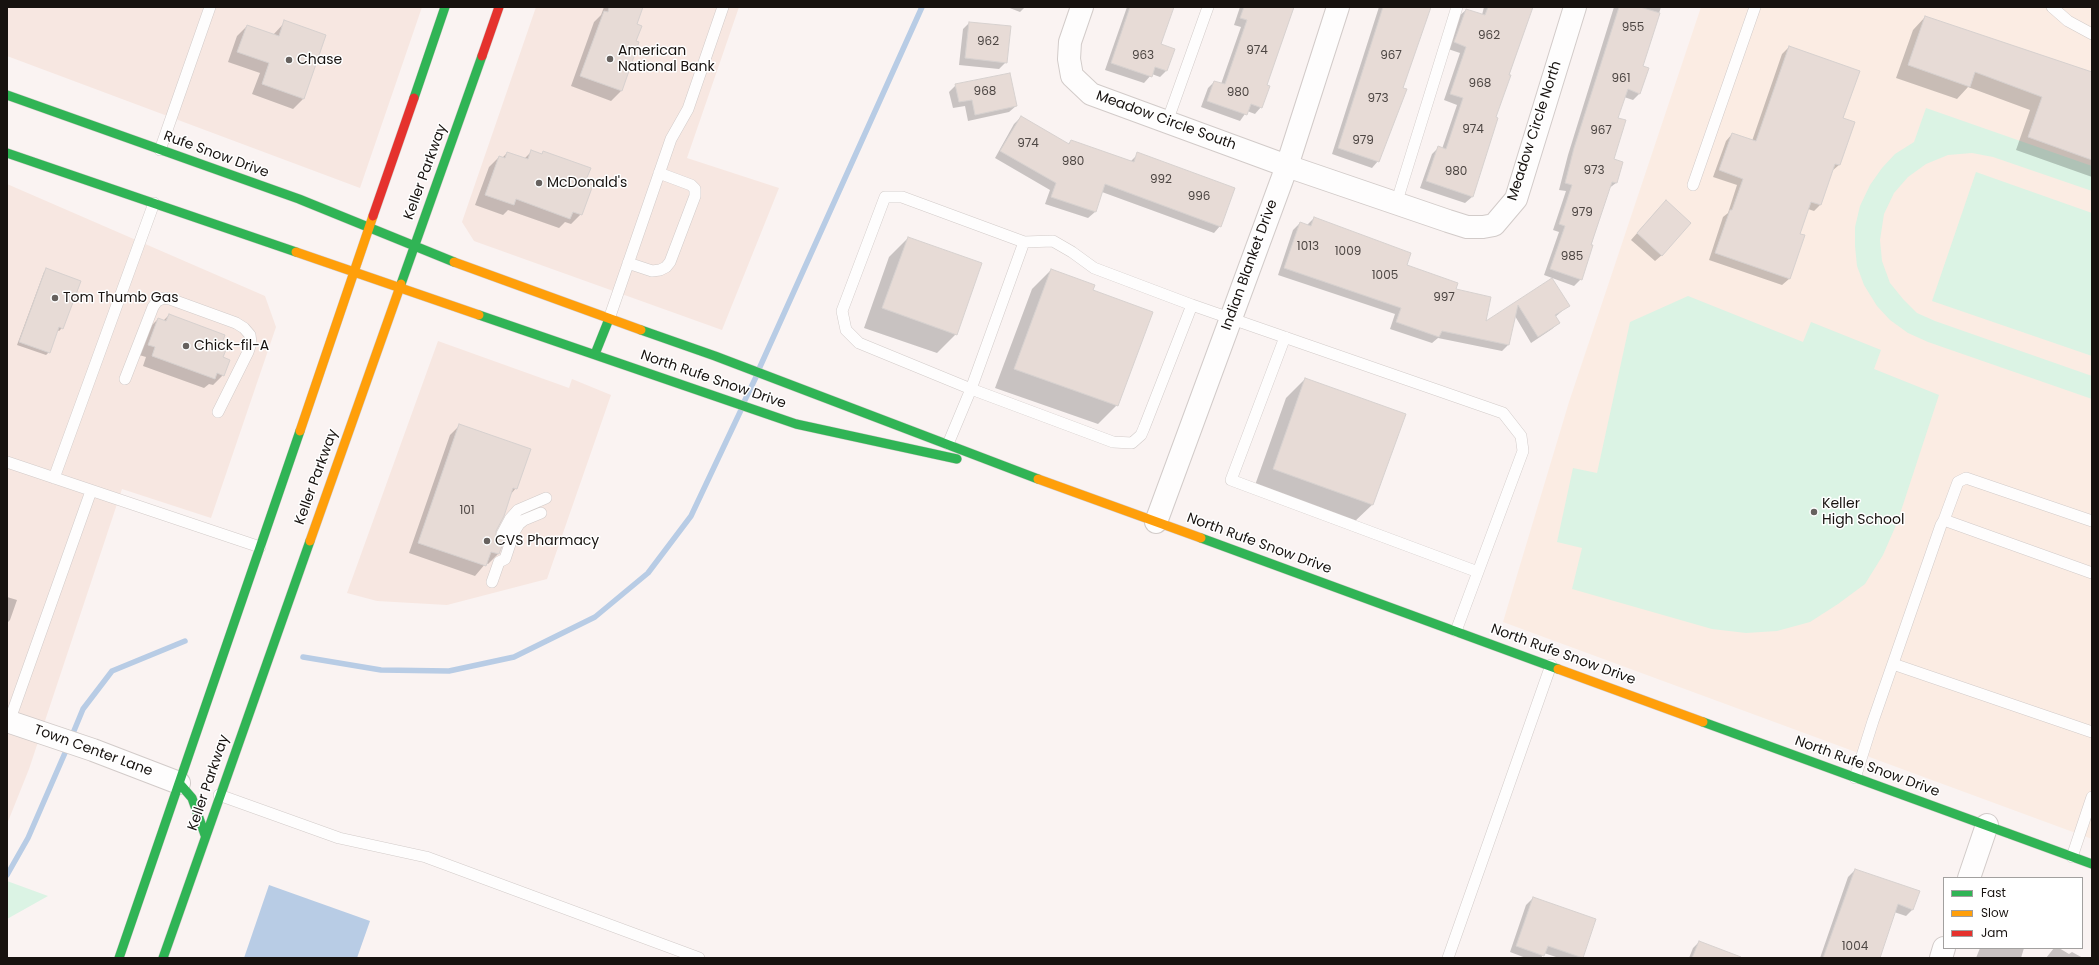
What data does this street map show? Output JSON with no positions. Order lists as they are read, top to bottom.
{
  "streets": {
    "main road": ["Rufe Snow Drive", "Keller Parkway", "North Rufe Snow Drive"],
    "street": [
      "Meadow Circle South",
      "Meadow Circle North",
      "Indian Blanket Drive",
      "Town Center Lane"
    ]
  },
  "crossings": [
    ["Meadow Circle South", "Meadow Circle North"],
    ["Meadow Circle South", "Indian Blanket Drive"],
    ["Meadow Circle North", "Indian Blanket Drive"],
    ["Rufe Snow Drive", "Keller Parkway"],
    ["Rufe Snow Drive", "North Rufe Snow Drive"],
    ["Keller Parkway", "North Rufe Snow Drive"],
    ["Keller Parkway", "Town Center Lane"],
    ["Indian Blanket Drive", "North Rufe Snow Drive"]
  ],
  "places": [
    "American National Bank",
    "Chase",
    "McDonald's",
    "Tom Thumb Gas",
    "Chick-fil-A",
    "Keller High School",
    "CVS Pharmacy"
  ],
  "house_numbers": [
    "955",
    "962",
    "962",
    "974",
    "963",
    "967",
    "961",
    "968",
    "968",
    "980",
    "973",
    "974",
    "967",
    "979",
    "974",
    "980",
    "973",
    "980",
    "992",
    "996",
    "979",
    "1013",
    "1009",
    "985",
    "1005",
    "997",
    "101",
    "1004"
  ],
  "legend": ["Fast", "Slow", "Jam"]
}
